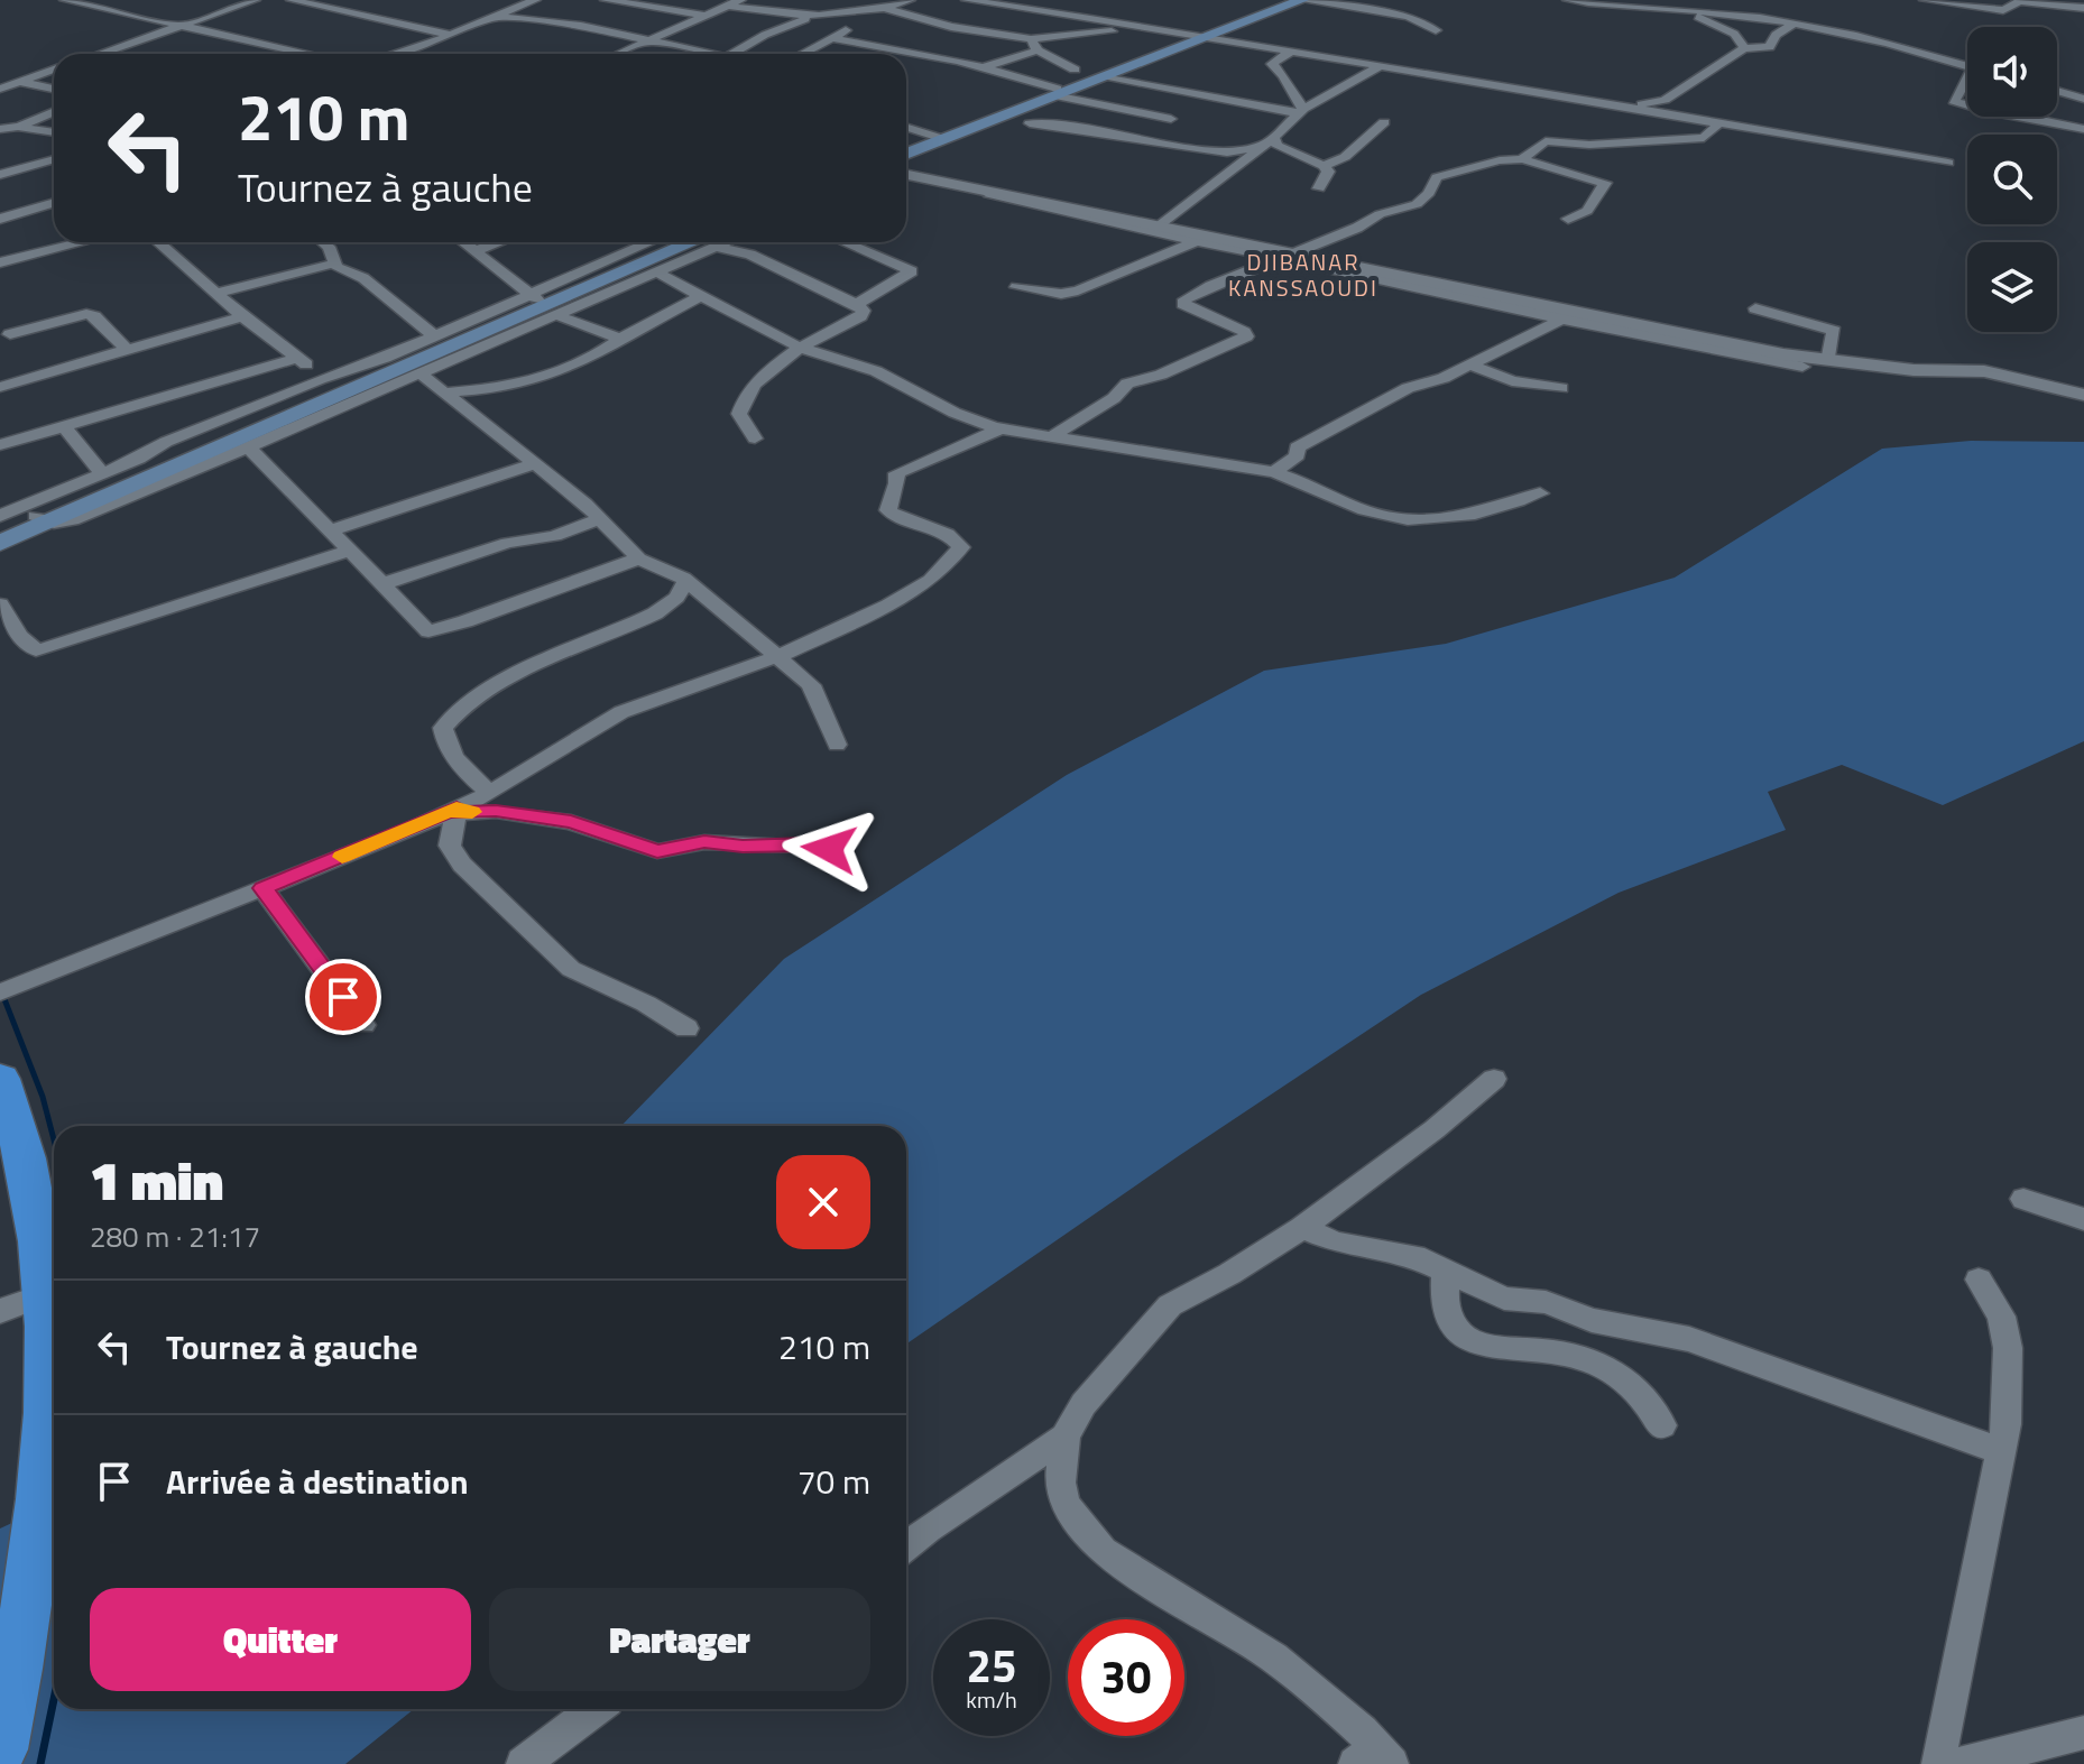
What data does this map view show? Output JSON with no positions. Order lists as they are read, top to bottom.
{
  "districts": ["DJIBANAR KANSSAOUDI"],
  "page": {
    "turn": ["210 m", "Tournez à gauche"],
    "heading": ["1 min", "280 m · 21:17"],
    "list": [
      {
        "name": "Tournez à gauche",
        "value": "210 m"
      },
      {
        "name": "Arrivée à destination",
        "value": "70 m"
      }
    ],
    "buttons": ["Quitter", "Partager"],
    "speed": "25 km/h",
    "limit": "30"
  }
}
